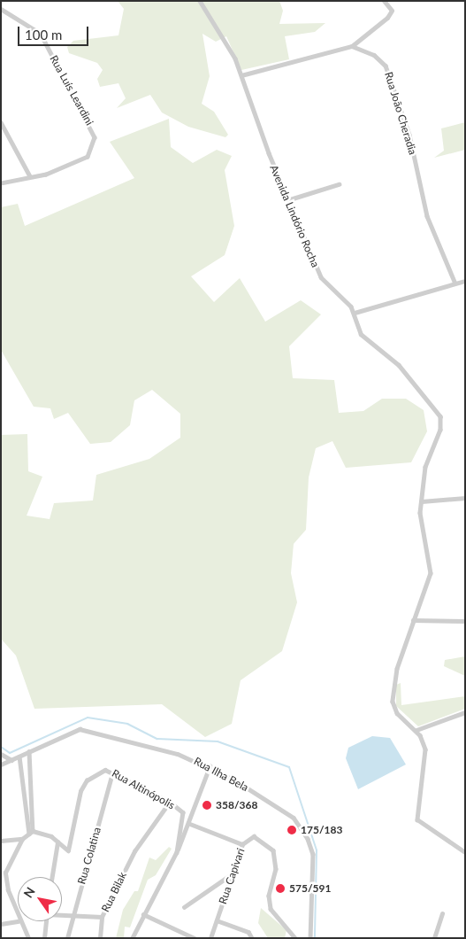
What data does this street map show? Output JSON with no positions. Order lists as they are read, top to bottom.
{
  "streets": {
    "street": [
      "Rua Luís Leardini",
      "Rua João Cheradia",
      "Avenida Lindório Rocha",
      "Rua Ilha Bela",
      "Rua Altinópolis",
      "Rua Colatina",
      "Rua Capivari",
      "Rua Bilak"
    ]
  },
  "crossings": [
    ["Rua Altinópolis", "Rua Colatina"],
    ["Rua Altinópolis", "Rua Bilak"],
    ["Rua Colatina", "Rua Bilak"]
  ],
  "places": ["358/368", "175/183", "575/591"],
  "scale_bar": "100 m",
  "north": "top left"
}
